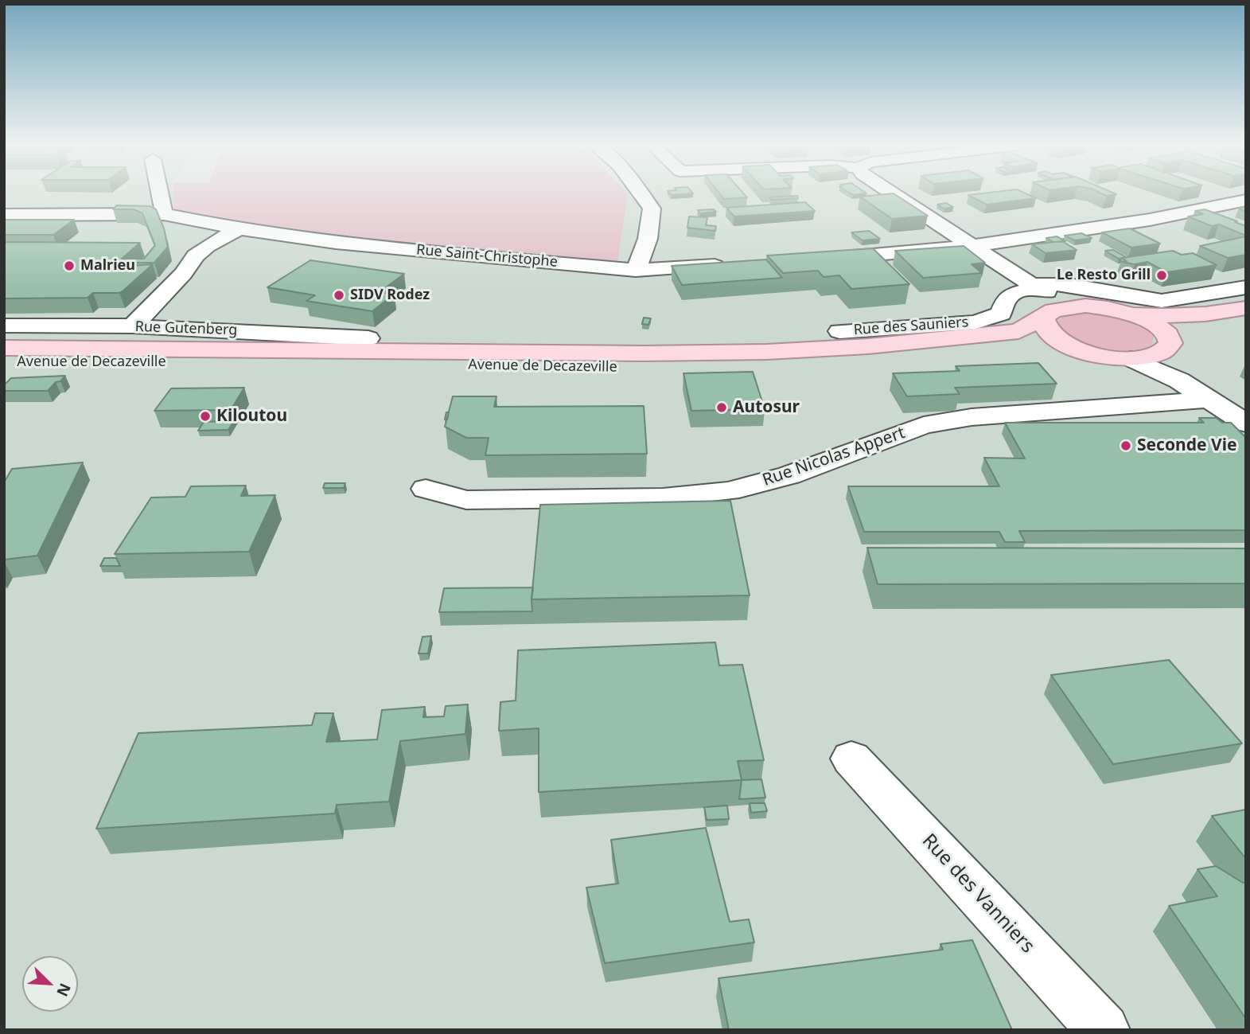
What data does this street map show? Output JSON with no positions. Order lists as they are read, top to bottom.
{
  "streets": {
    "main road": ["Avenue de Decazeville"],
    "street": [
      "Rue Saint-Christophe",
      "Rue des Sauniers",
      "Rue Gutenberg",
      "Rue Nicolas Appert",
      "Rue des Vanniers"
    ]
  },
  "places": [
    "Malrieu",
    "Le Resto Grill",
    "SIDV Rodez",
    "Autosur",
    "Kiloutou",
    "Seconde Vie"
  ],
  "north": "bottom right"
}
